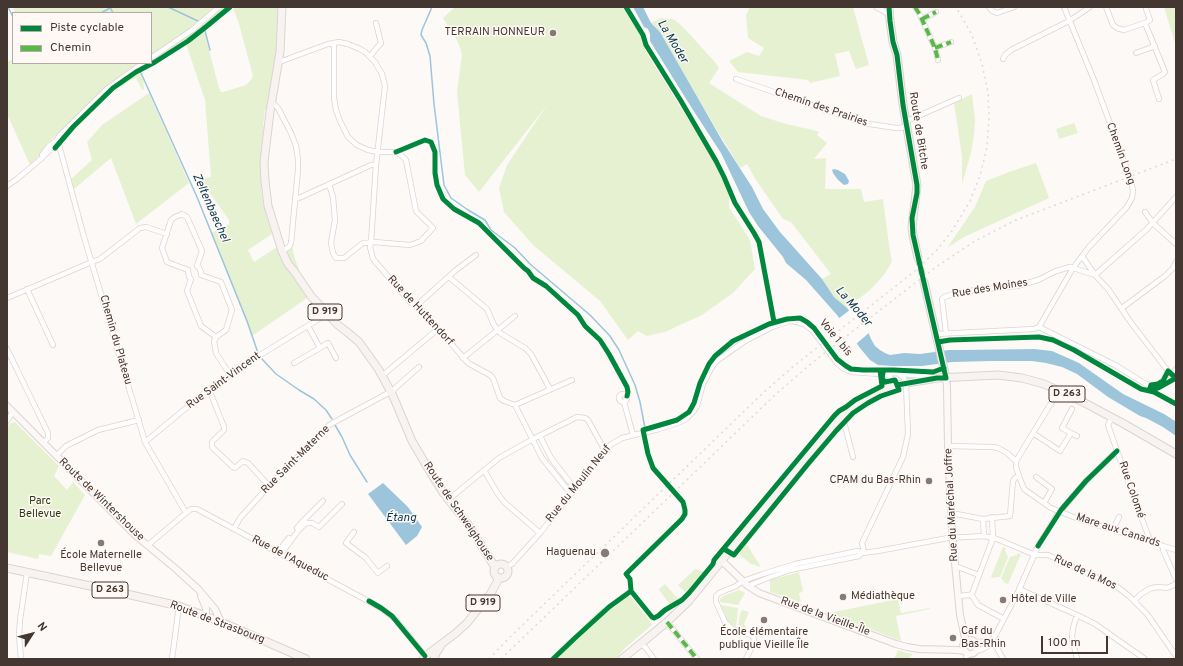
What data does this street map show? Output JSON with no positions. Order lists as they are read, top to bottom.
{
  "streets": {
    "main road": [
      "Route de Bitche",
      "D 919",
      "D 263",
      "Route de Schweighouse",
      "Route de Strasbourg"
    ],
    "street": [
      "Chemin des Prairies",
      "Chemin Long",
      "Rue des Moines",
      "Rue de Huttendorf",
      "Chemin du Plateau",
      "Rue Saint-Vincent",
      "Rue Saint-Materne",
      "Rue du Moulin Neuf",
      "Rue Colomé",
      "Route de Wintershouse",
      "Rue du Maréchal Joffre",
      "Mare aux Canards",
      "Rue de l'Aqueduc",
      "Rue de la Mos",
      "Rue de la Vieille-Île"
    ],
    "cycle path": ["Voie 1 bis"]
  },
  "crossings": [
    ["Chemin des Prairies", "Route de Bitche"],
    ["Chemin Long", "Rue des Moines"],
    ["Rue de Huttendorf", "Rue du Moulin Neuf"],
    ["D 919", "Rue du Moulin Neuf"],
    ["D 919", "Route de Schweighouse"],
    ["D 919", "Rue de l'Aqueduc"],
    ["Chemin du Plateau", "Rue Saint-Vincent"],
    ["Chemin du Plateau", "Rue de l'Aqueduc"],
    ["Rue Saint-Vincent", "Route de Schweighouse"],
    ["D 263", "Rue Colomé"],
    ["D 263", "Rue du Maréchal Joffre"],
    ["Rue Saint-Materne", "Route de Schweighouse"],
    ["Rue Saint-Materne", "Rue de l'Aqueduc"],
    ["Rue du Moulin Neuf", "Route de Schweighouse"],
    ["Rue Colomé", "Mare aux Canards"],
    ["Route de Wintershouse", "Route de Strasbourg"],
    ["Rue du Maréchal Joffre", "Rue de la Mos"],
    ["Rue du Maréchal Joffre", "Rue de la Vieille-Île"],
    ["Rue de la Mos", "Rue de la Vieille-Île"]
  ],
  "water": ["La Moder", "Zeltenbaechel", "Étang"],
  "parks": ["Parc Bellevue"],
  "places": [
    "TERRAIN HONNEUR",
    "CPAM du Bas-Rhin",
    "École Maternelle Bellevue",
    "Haguenau",
    "Médiathèque",
    "Hôtel de Ville",
    "École élémentaire publique Vieille Île",
    "Caf du Bas-Rhin"
  ],
  "legend": ["Piste cyclable", "Chemin"],
  "scale_bar": "100 m",
  "north": "top right"
}
